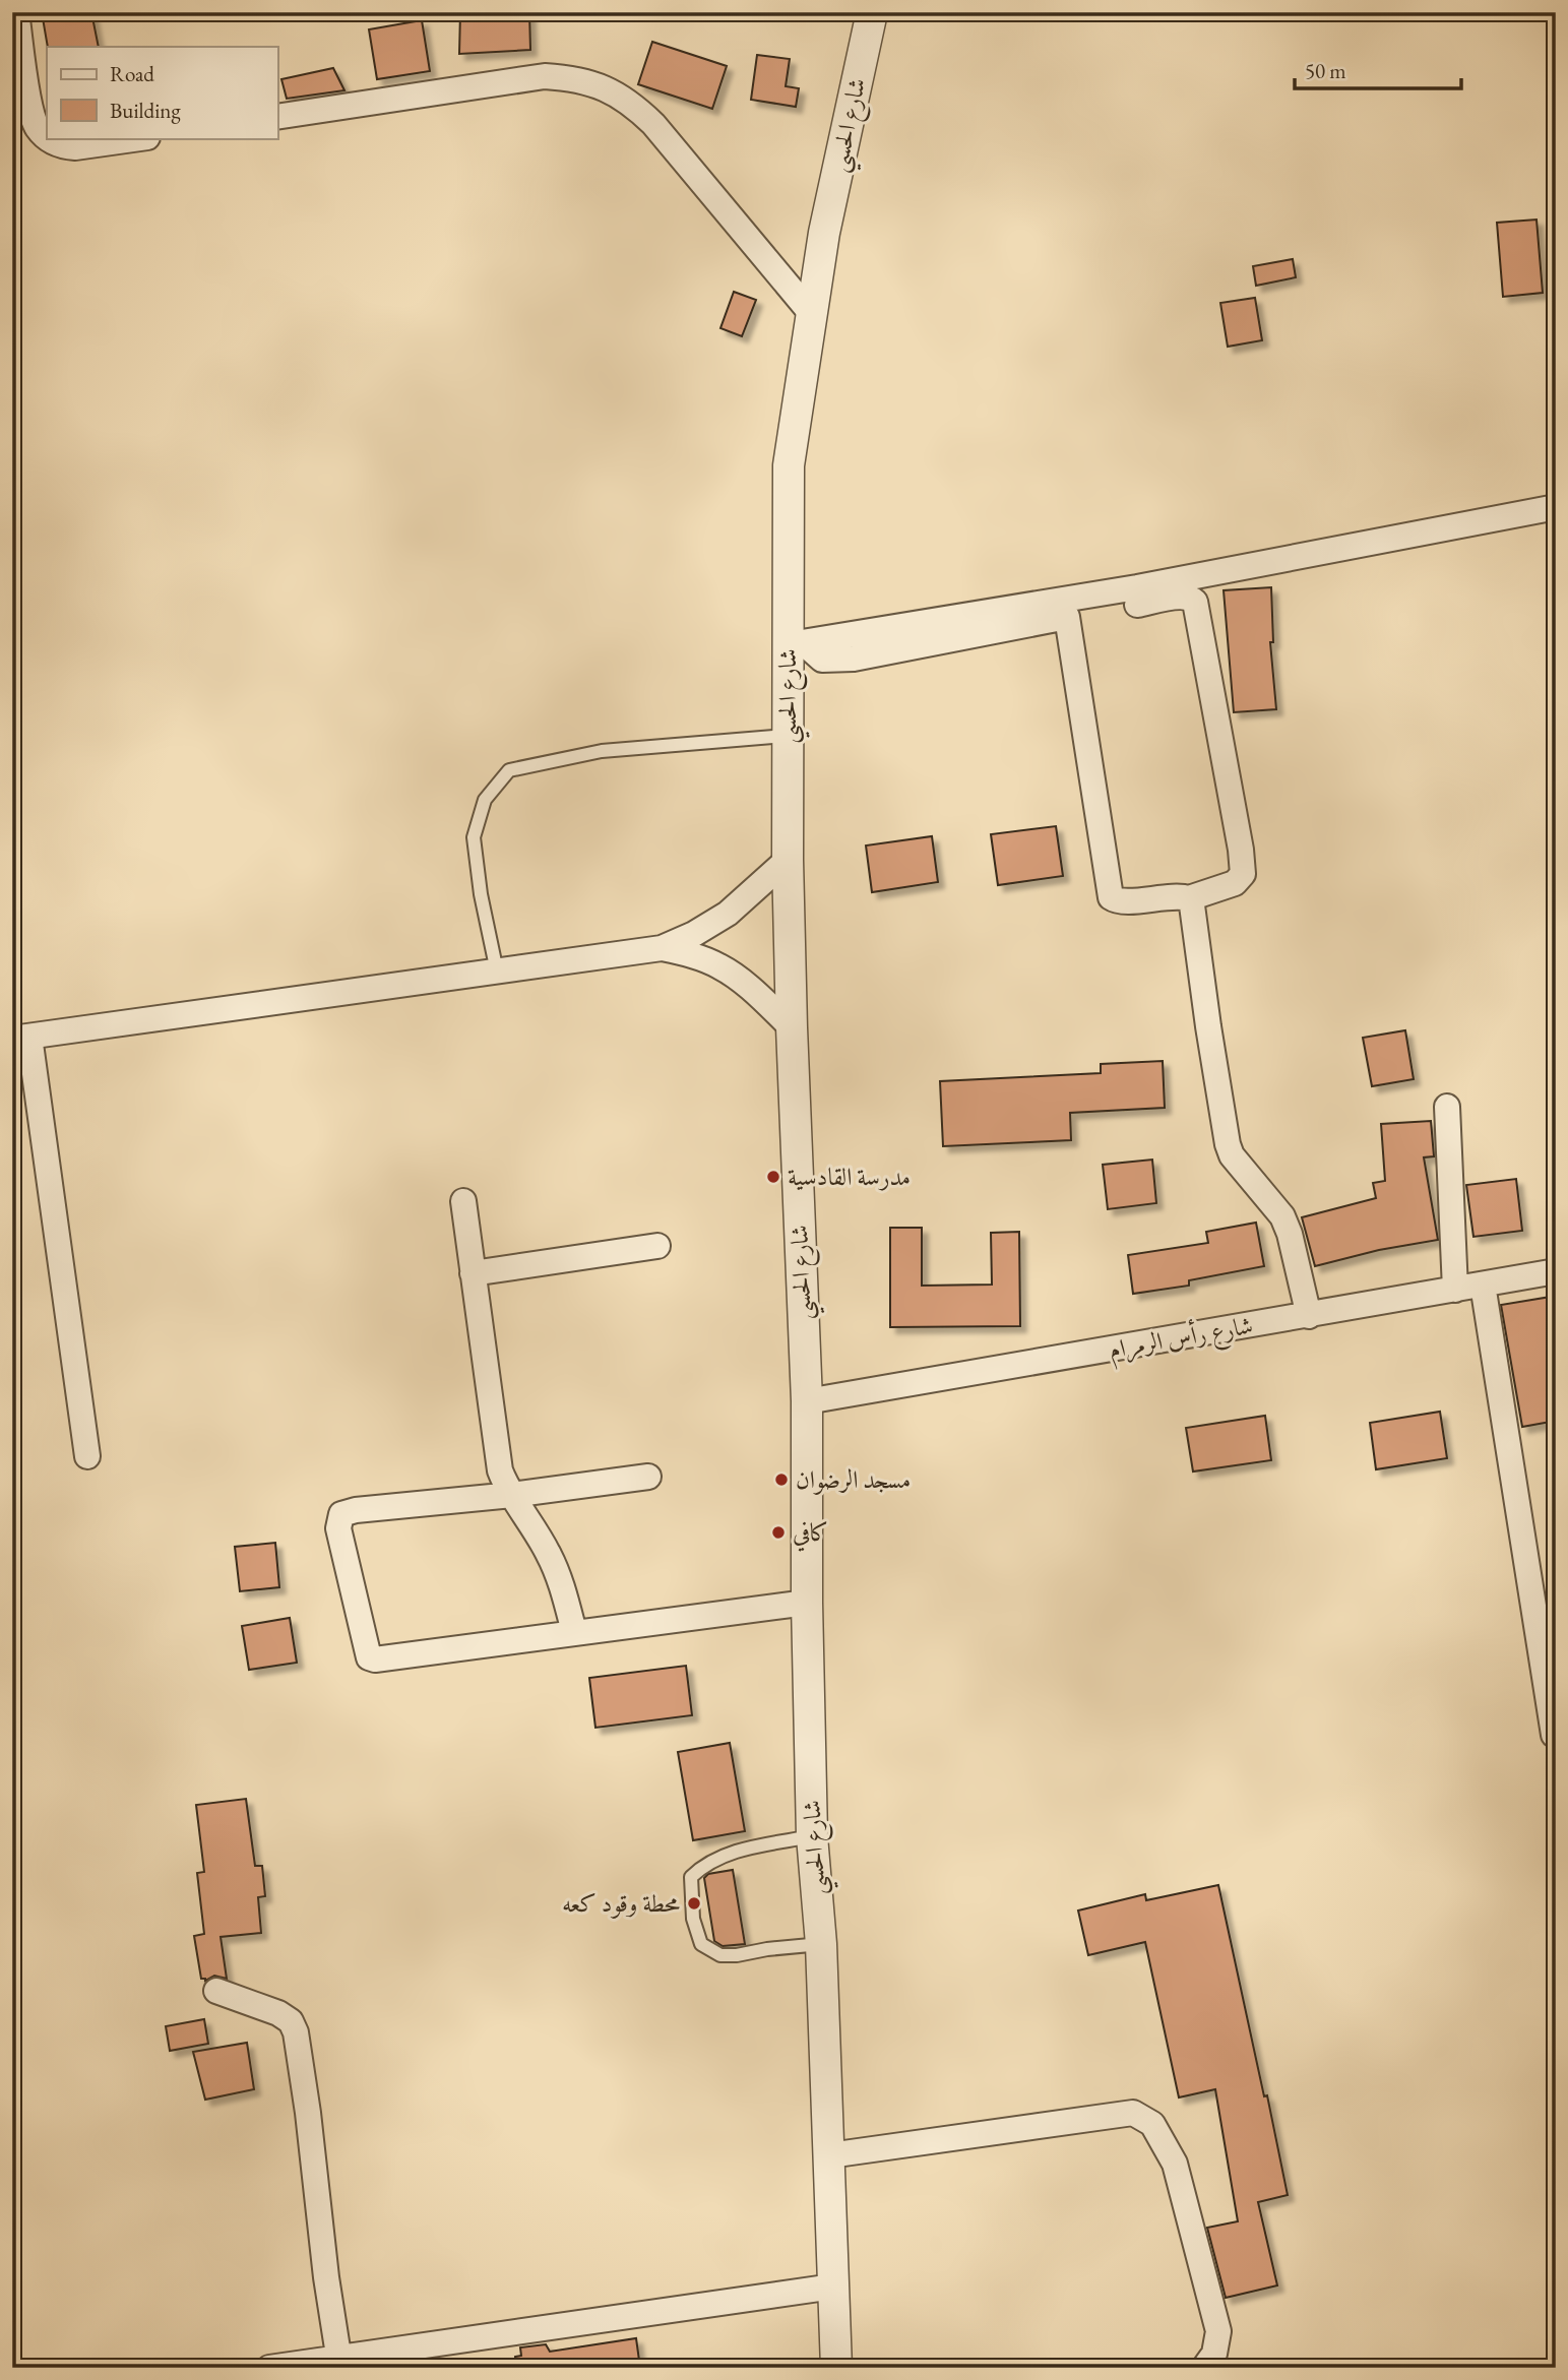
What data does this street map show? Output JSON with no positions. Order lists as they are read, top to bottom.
{
  "streets": {
    "street": ["شارع الحسي", "شارع رأس الرمرام"]
  },
  "crossings": [
    ["شارع الحسي", "شارع رأس الرمرام"]
  ],
  "places": [
    "مدرسة القادسية",
    "مسجد الرضوان",
    "كافي",
    "محطة وقود كعه"
  ],
  "legend": ["Road", "Building"],
  "scale_bar": "50 m"
}
